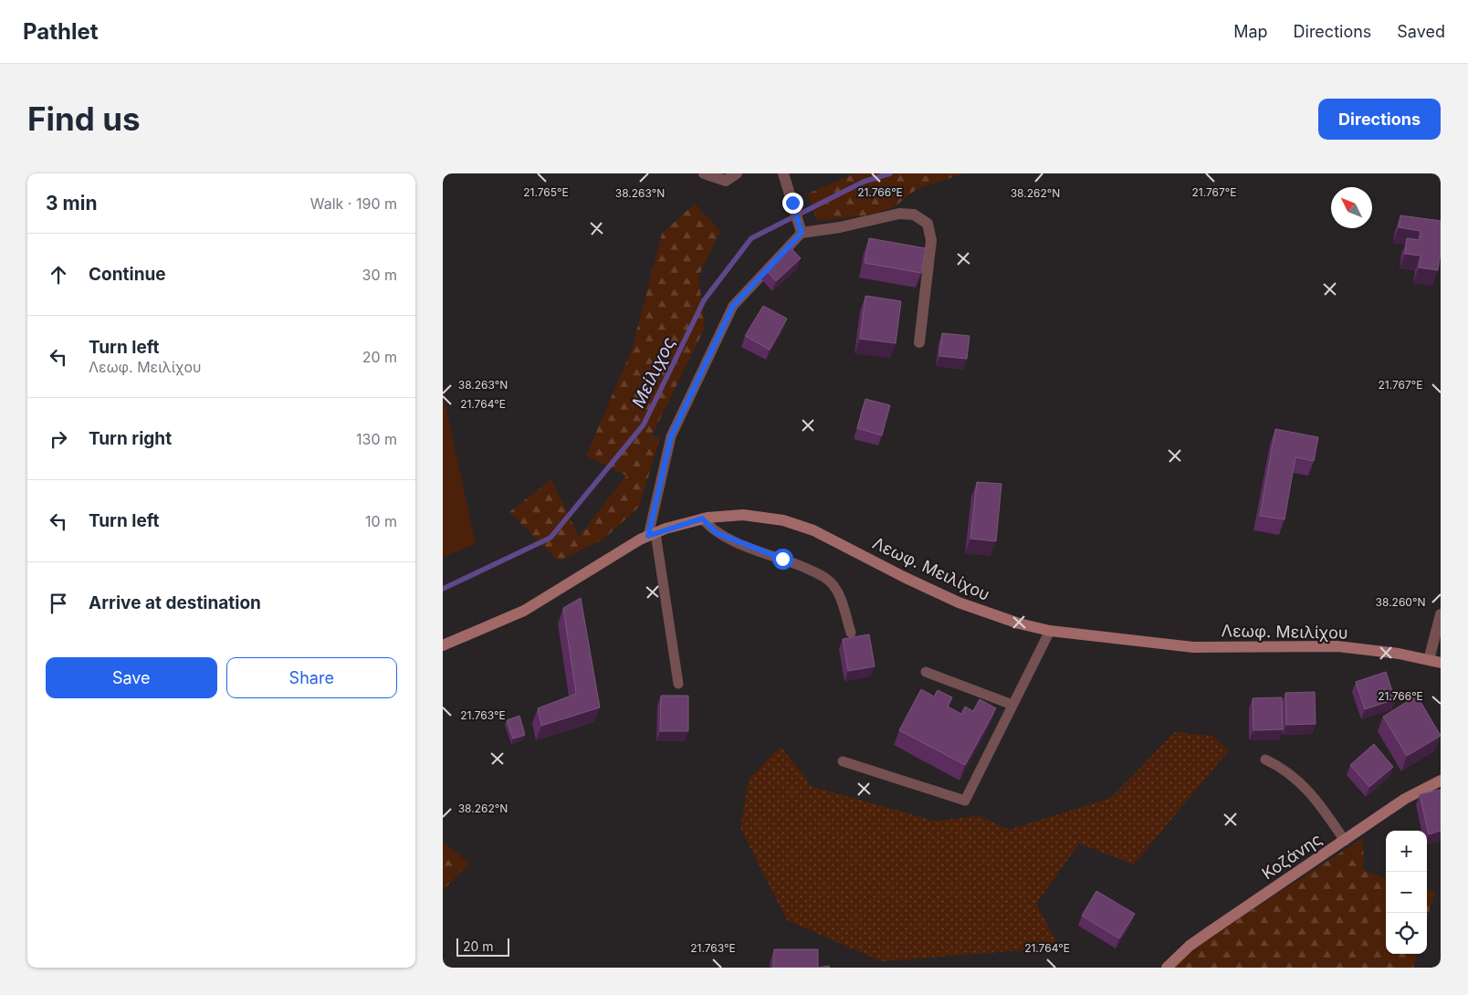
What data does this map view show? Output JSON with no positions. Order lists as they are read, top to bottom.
{
  "streets": {
    "street": ["Λεωφ. Μειλίχου", "Κοζάνης"]
  },
  "water": ["Μείλιχος"],
  "scale_bar": "20 m",
  "north": "top left",
  "page": {
    "header": "Pathlet",
    "nav": ["Map", "Directions", "Saved"],
    "buttons": [
      "Directions",
      ["Save", "Share"]
    ],
    "title": "Find us",
    "heading": ["3 min", "Walk · 190 m"],
    "list": [
      ["Continue", "30 m"],
      ["Turn left", "Λεωφ. Μειλίχου", "20 m"],
      ["Turn right", "130 m"],
      ["Turn left", "10 m"],
      "Arrive at destination"
    ],
    "map_buttons": ["+", "−"],
    "scale": "20 m"
  },
  "coordinates": [
    "21.765°E",
    "21.766°E",
    "21.767°E",
    "38.263°N",
    "38.262°N",
    "21.764°E",
    "38.260°N",
    "21.763°E"
  ]
}
